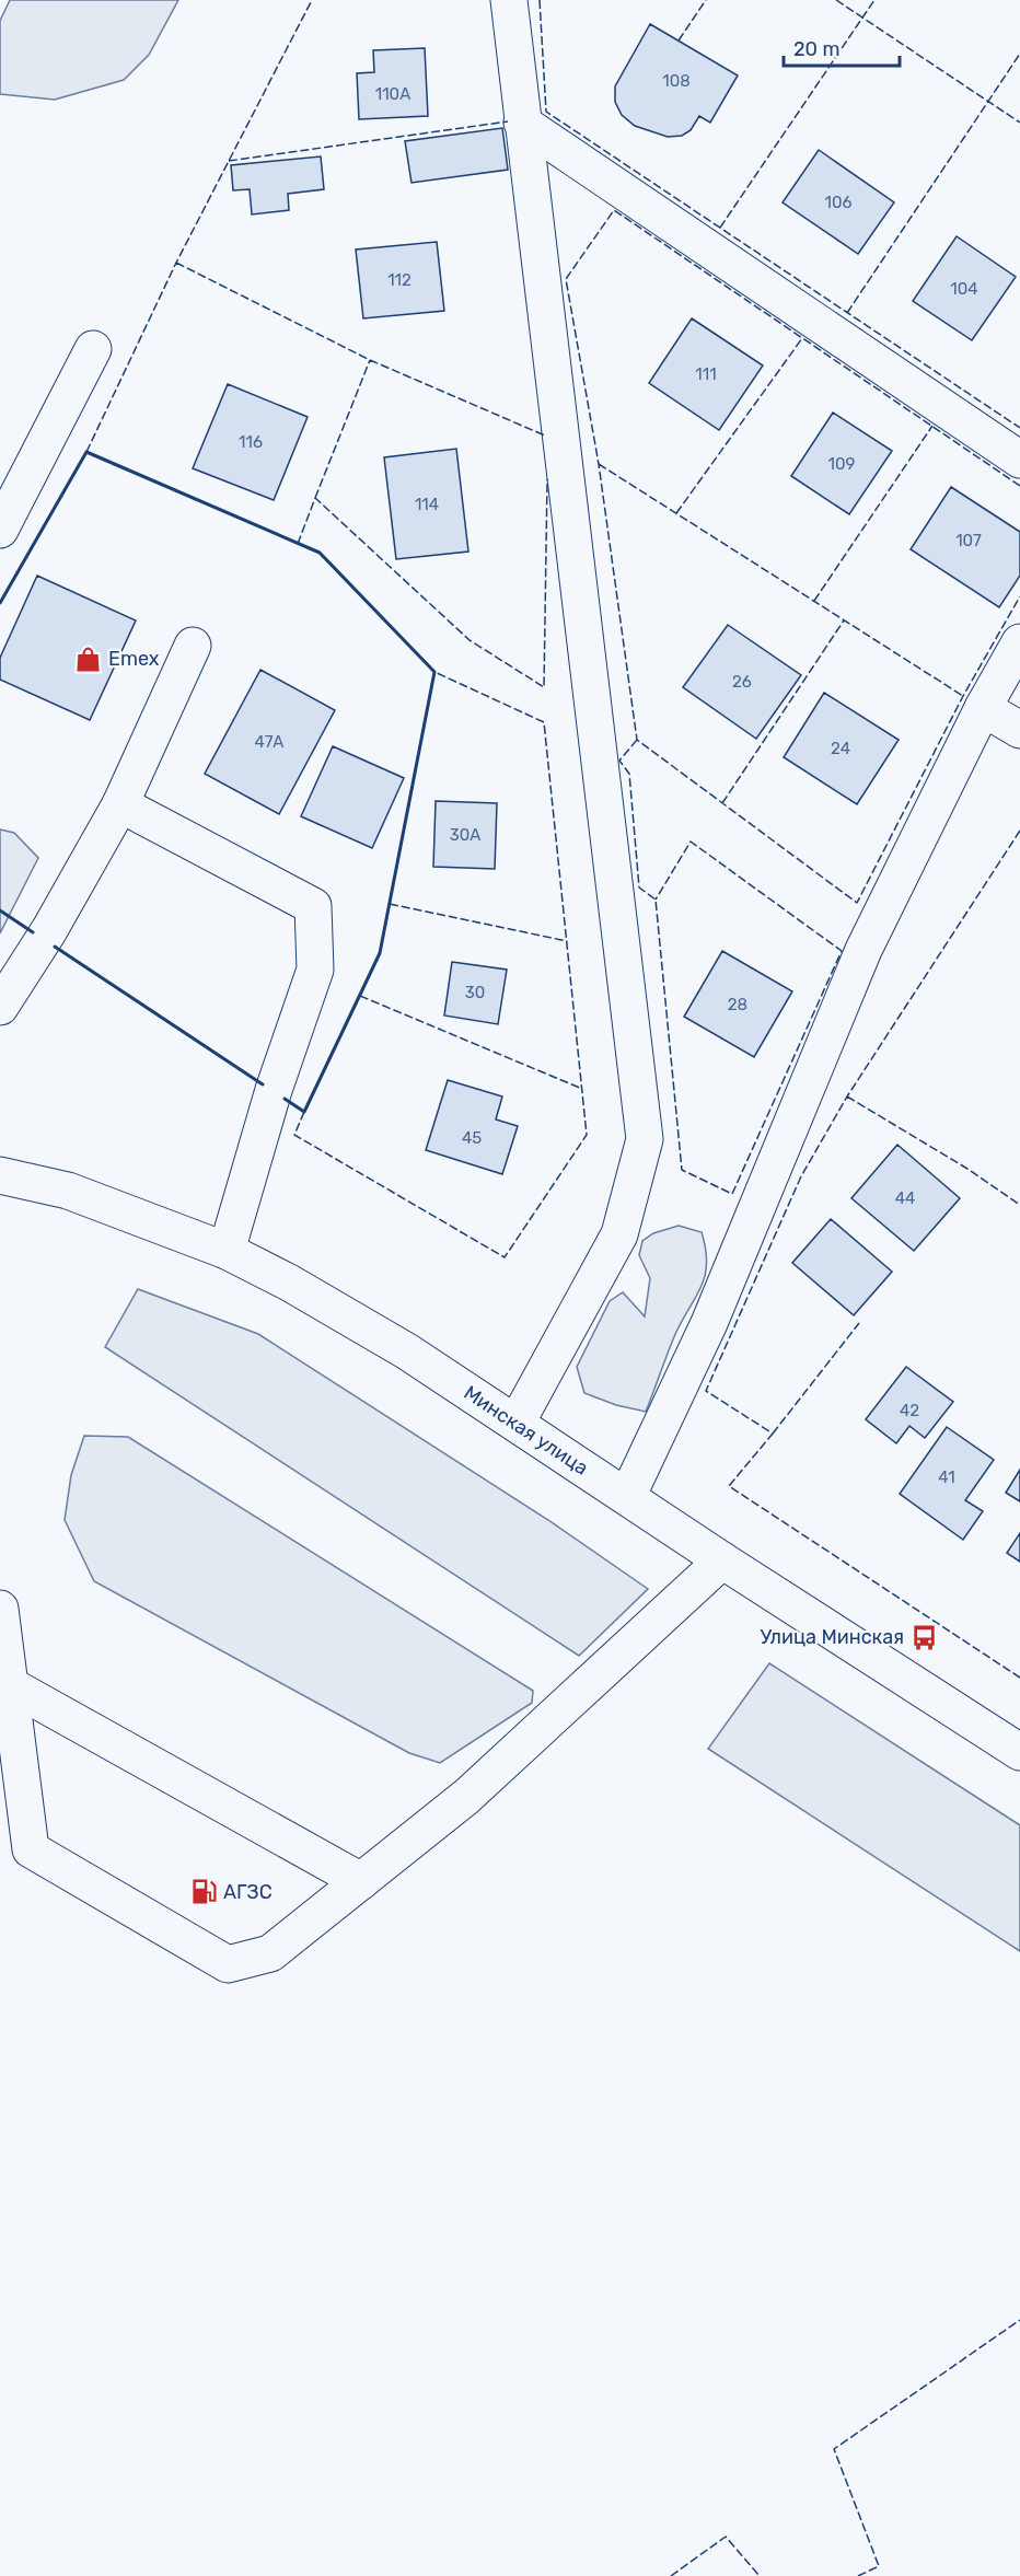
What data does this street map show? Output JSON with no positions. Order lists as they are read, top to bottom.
{
  "streets": {
    "street": ["Минская улица"]
  },
  "places": {
    "shop": ["Emex"],
    "bus stop": ["Улица Минская"],
    "fuel station": ["АГЗС"]
  },
  "house_numbers": [
    "108",
    "110А",
    "106",
    "112",
    "104",
    "111",
    "116",
    "109",
    "114",
    "107",
    "26",
    "47А",
    "24",
    "30А",
    "30",
    "28",
    "45",
    "44",
    "42",
    "41"
  ],
  "scale_bar": "20 m"
}
